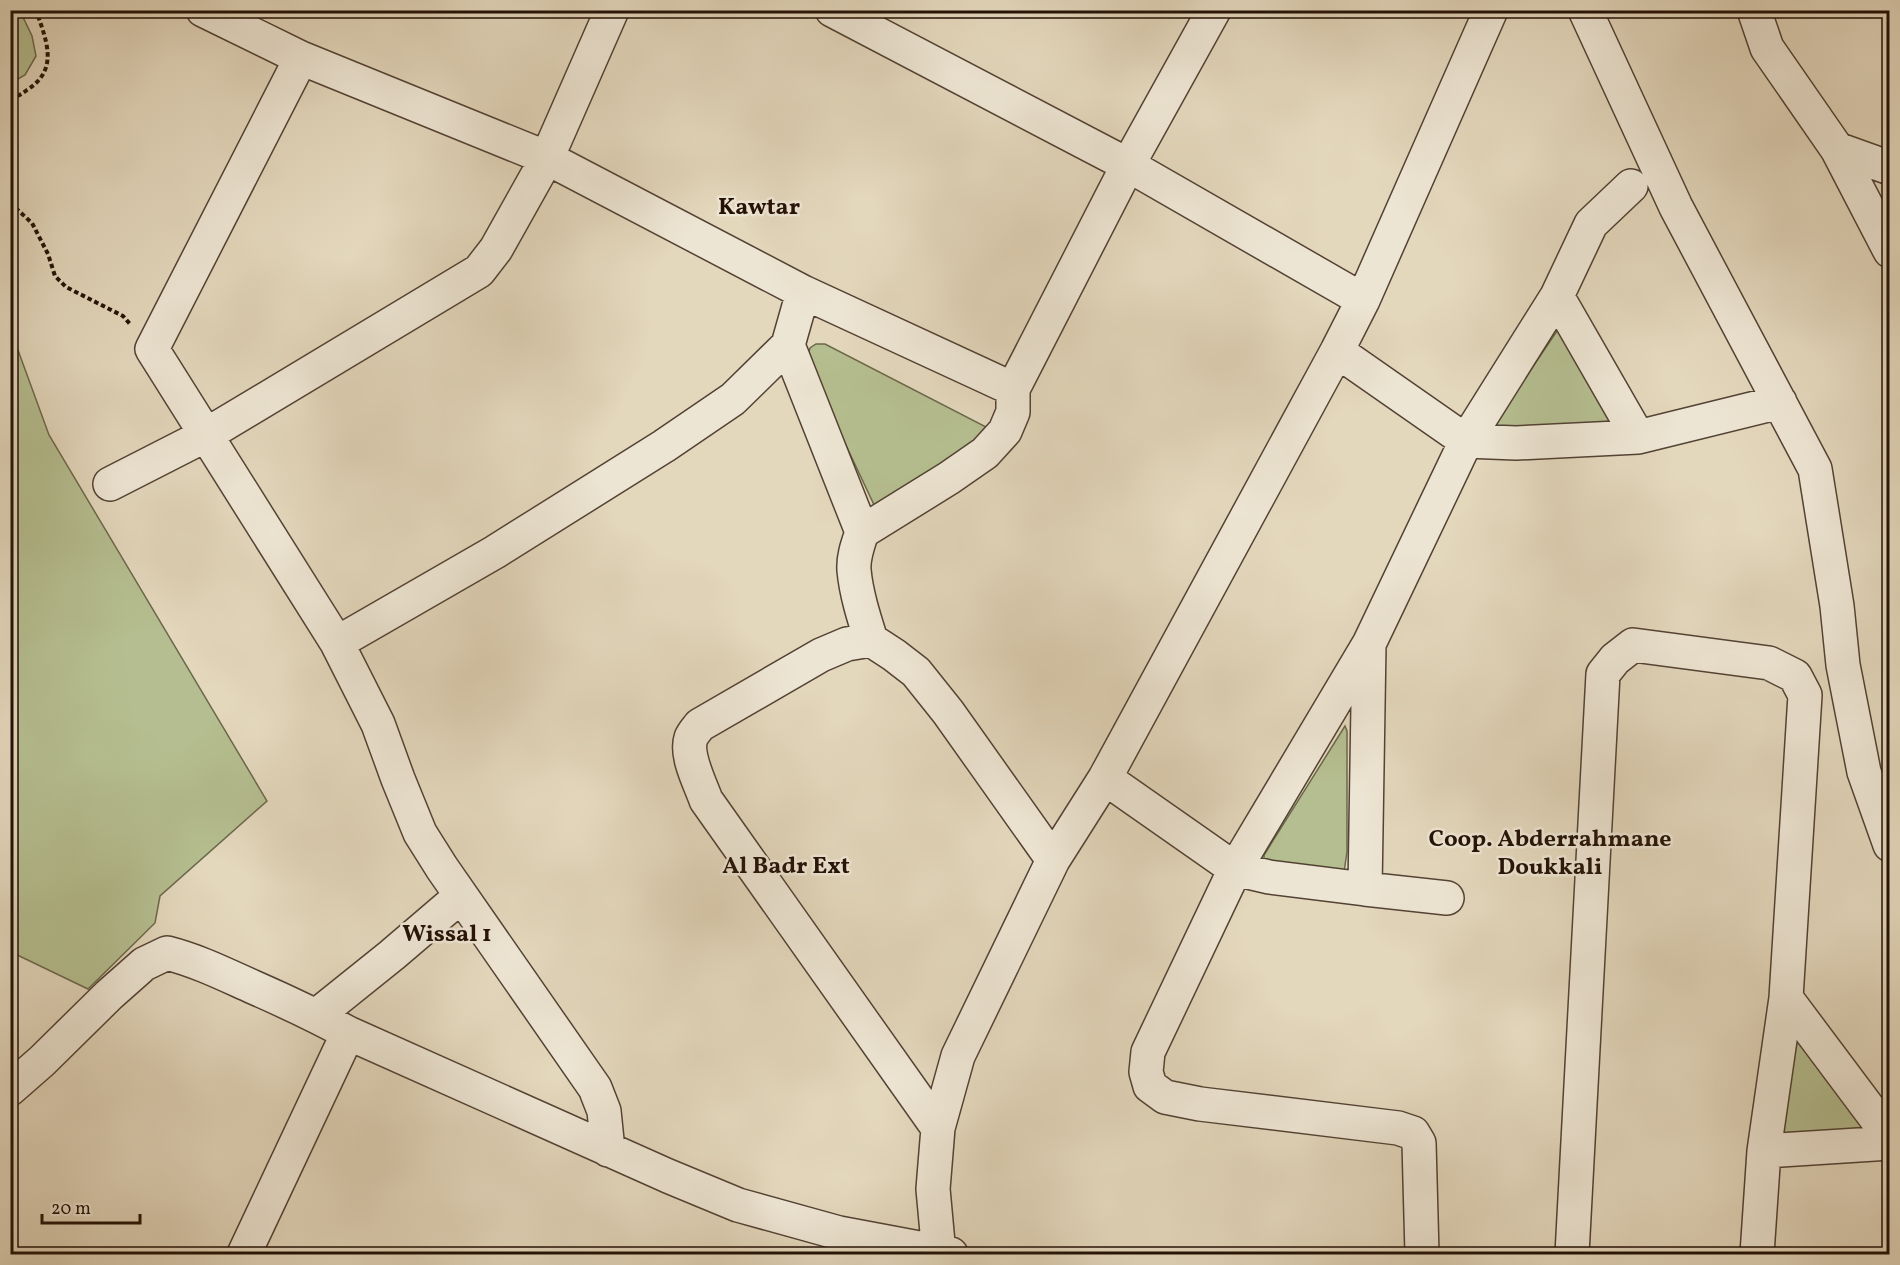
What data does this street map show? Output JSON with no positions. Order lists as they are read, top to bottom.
{
  "districts": [
    "Kawtar",
    "Coop. Abderrahmane Doukkali",
    "Al Badr Ext",
    "Wissal 1"
  ],
  "scale_bar": "20 m"
}
